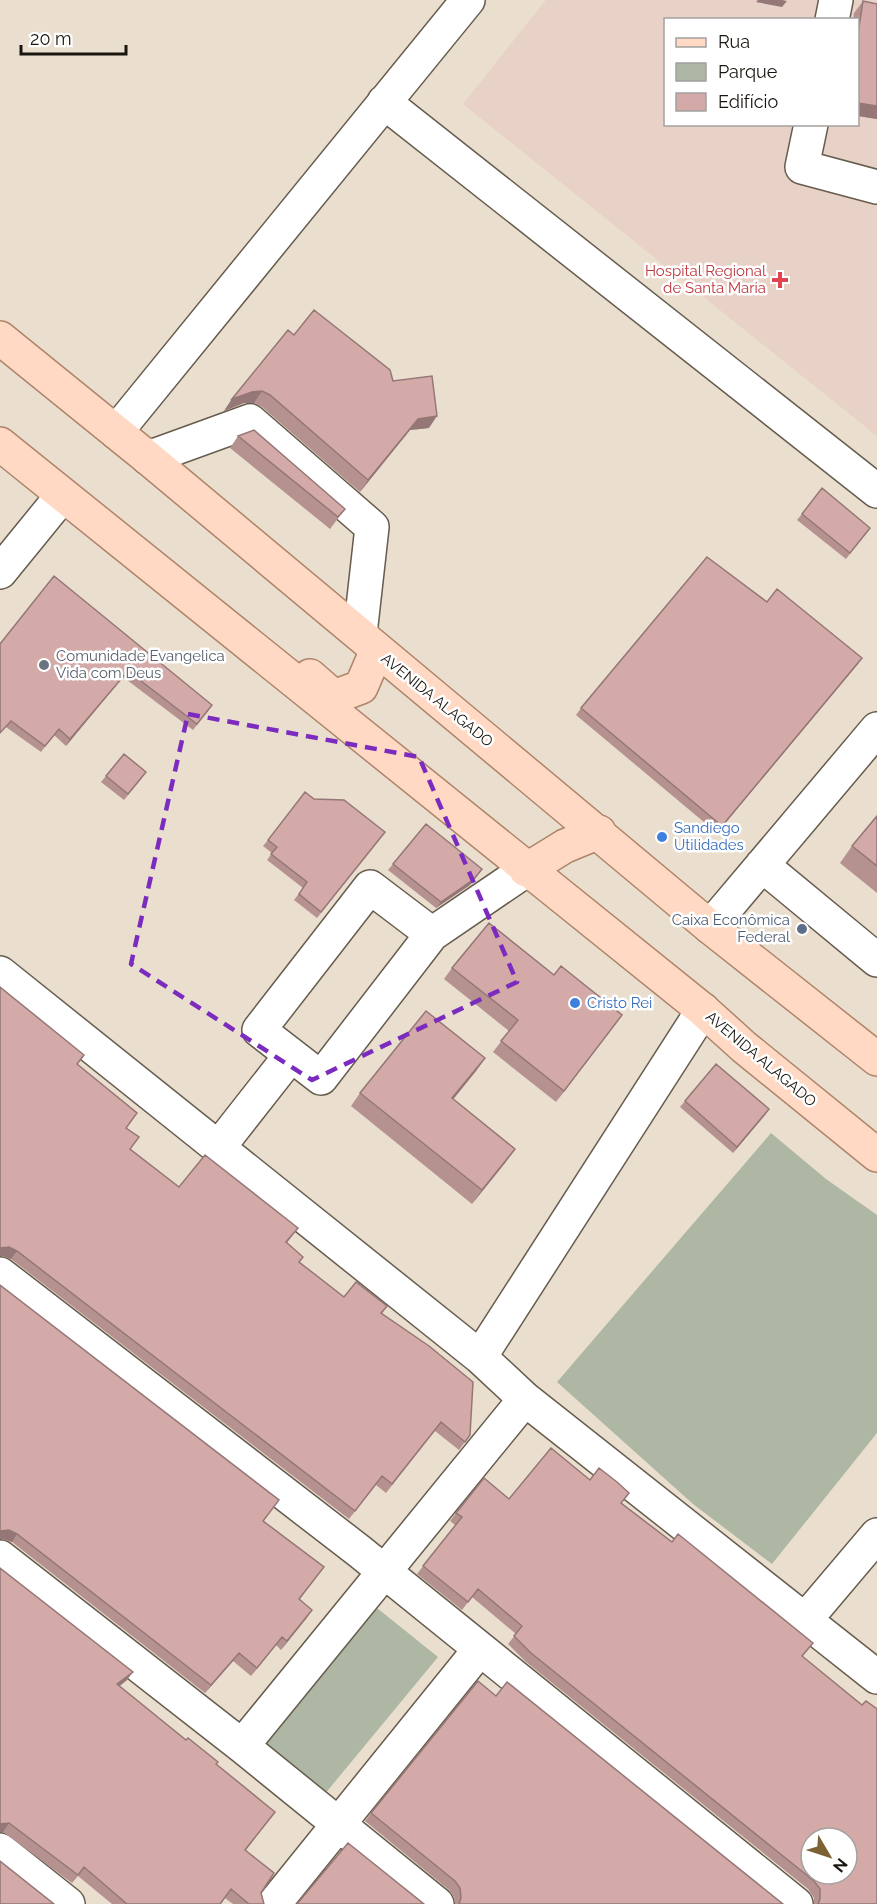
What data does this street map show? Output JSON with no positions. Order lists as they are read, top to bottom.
{
  "streets": {
    "main road": ["AVENIDA ALAGADO"]
  },
  "places": {
    "health": ["Hospital Regional de Santa Maria"],
    "other": [
      "Comunidade Evangelica Vida com Deus",
      "Sandiego Utilidades",
      "Caixa Econômica Federal",
      "Cristo Rei"
    ]
  },
  "legend": ["Rua", "Parque", "Edifício"],
  "scale_bar": "20 m",
  "north": "bottom right"
}
